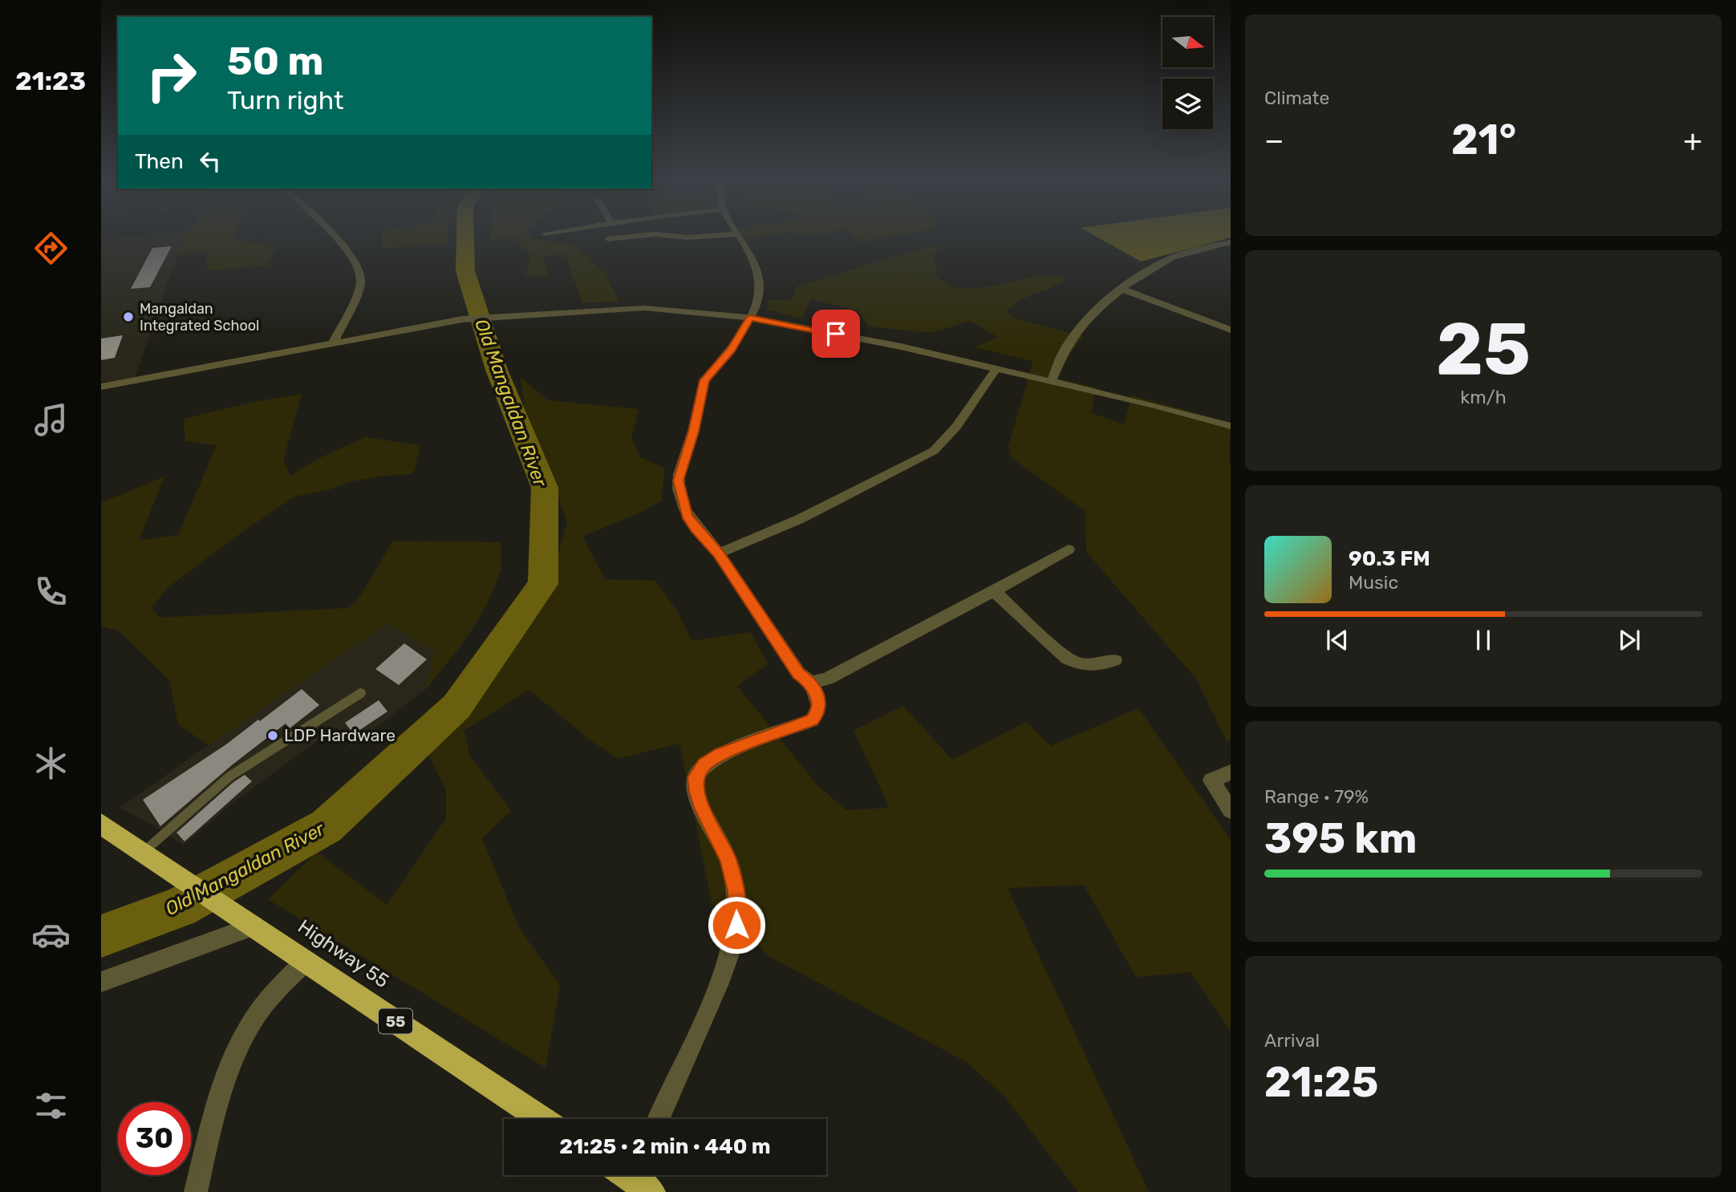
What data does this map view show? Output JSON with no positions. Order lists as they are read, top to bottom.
{
  "streets": {
    "highway": ["Highway 55", "55"]
  },
  "water": ["Old Mangaldan River"],
  "places": ["Mangaldan Integrated School", "LDP Hardware"],
  "north": "right",
  "page": {
    "tabs": "21:23",
    "tile": [
      "Climate",
      ["25", "km/h"],
      ["Range · 79%", "395 km"],
      ["Arrival", "21:25"]
    ],
    "turn": ["50 m", "Turn right"],
    "heat": ["−", "21°", "+"],
    "then": "Then",
    "song": ["90.3 FM", "Music"],
    "limit": "30",
    "trip": "21:25 · 2 min · 440 m"
  }
}
